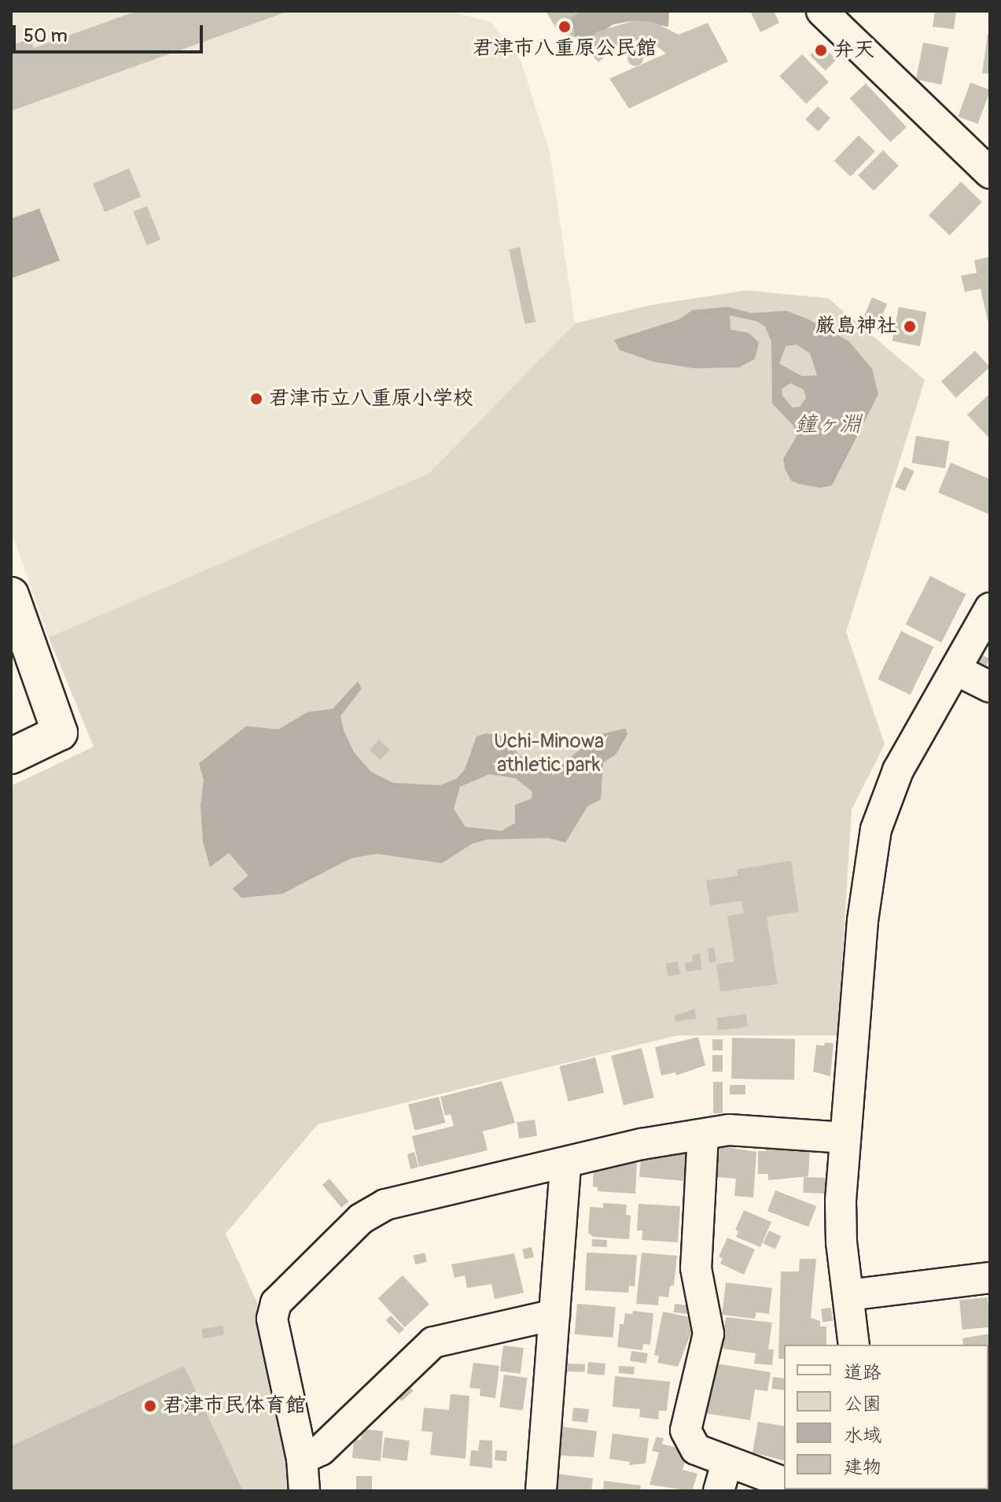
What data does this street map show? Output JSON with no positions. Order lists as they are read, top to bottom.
{
  "water": ["鐘ヶ淵"],
  "parks": ["Uchi-Minowa athletic park"],
  "places": [
    "君津市八重原公民館",
    "弁天",
    "厳島神社",
    "君津市立八重原小学校",
    "君津市民体育館"
  ],
  "legend": [
    "道路",
    "公園",
    "水域",
    "建物"
  ],
  "scale_bar": "50 m"
}
